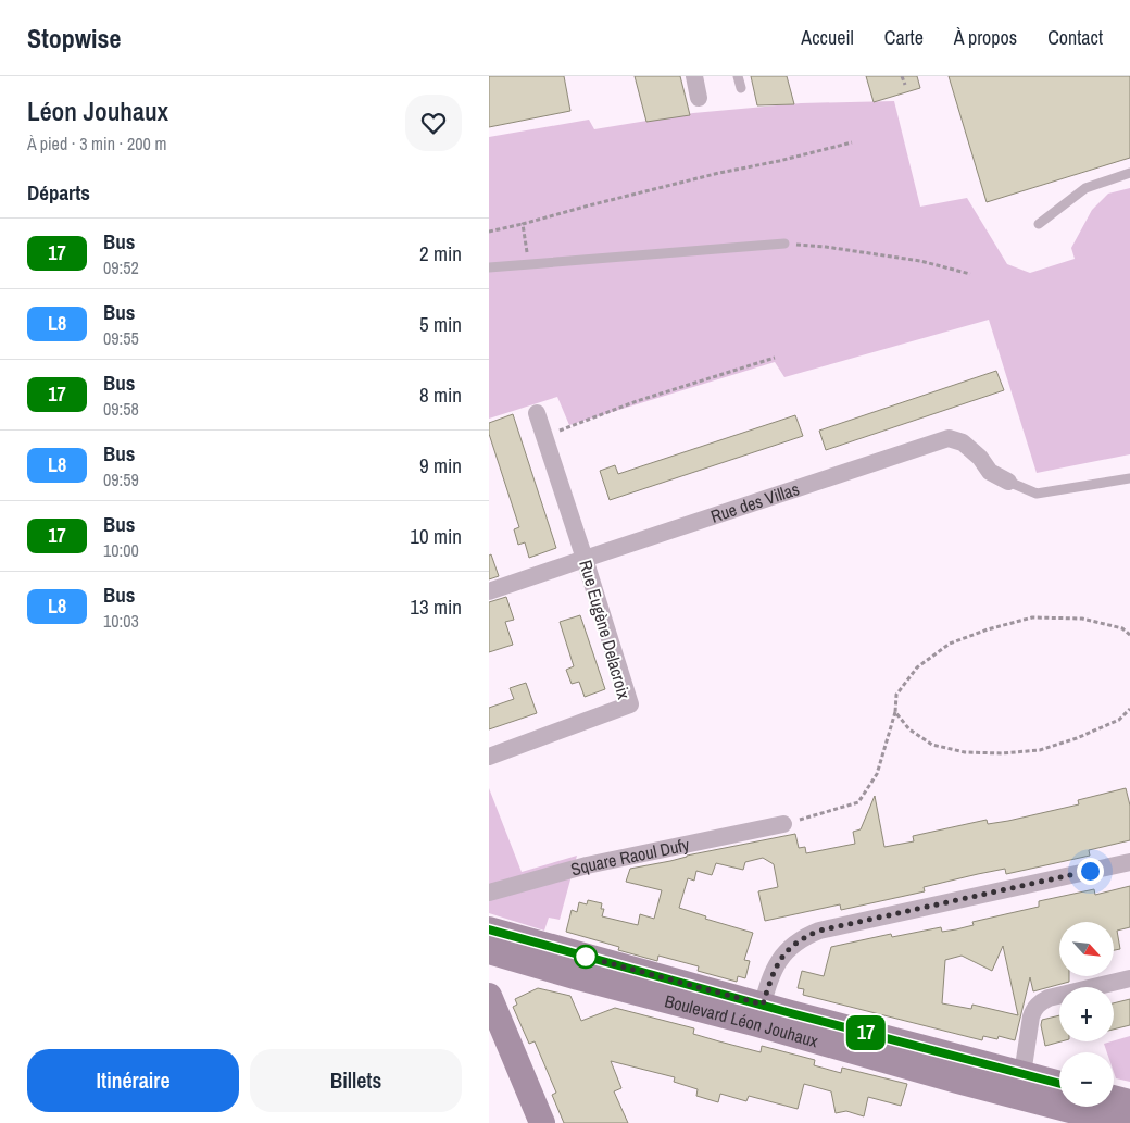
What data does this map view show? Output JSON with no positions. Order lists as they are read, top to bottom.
{
  "streets": {
    "main road": ["Boulevard Léon Jouhaux"],
    "street": ["Rue des Villas", "Rue Eugène Delacroix", "Square Raoul Dufy"]
  },
  "crossings": [
    ["Rue des Villas", "Rue Eugène Delacroix"]
  ],
  "lines": ["bus line 17"],
  "north": "bottom right",
  "page": {
    "header": "Stopwise",
    "nav": [
      "Accueil",
      "Carte",
      "À propos",
      "Contact"
    ],
    "heading": [
      ["Léon Jouhaux", "À pied · 3 min · 200 m"],
      "Départs"
    ],
    "on_map": "17",
    "list": [
      {
        "mark": "17",
        "name": "Bus",
        "note": "09:52",
        "value": "2 min"
      },
      {
        "mark": "L8",
        "name": "Bus",
        "note": "09:55",
        "value": "5 min"
      },
      {
        "mark": "17",
        "name": "Bus",
        "note": "09:58",
        "value": "8 min"
      },
      {
        "mark": "L8",
        "name": "Bus",
        "note": "09:59",
        "value": "9 min"
      },
      {
        "mark": "17",
        "name": "Bus",
        "note": "10:00",
        "value": "10 min"
      },
      {
        "mark": "L8",
        "name": "Bus",
        "note": "10:03",
        "value": "13 min"
      }
    ],
    "map_buttons": ["+", "−"],
    "buttons": ["Itinéraire", "Billets"]
  }
}
